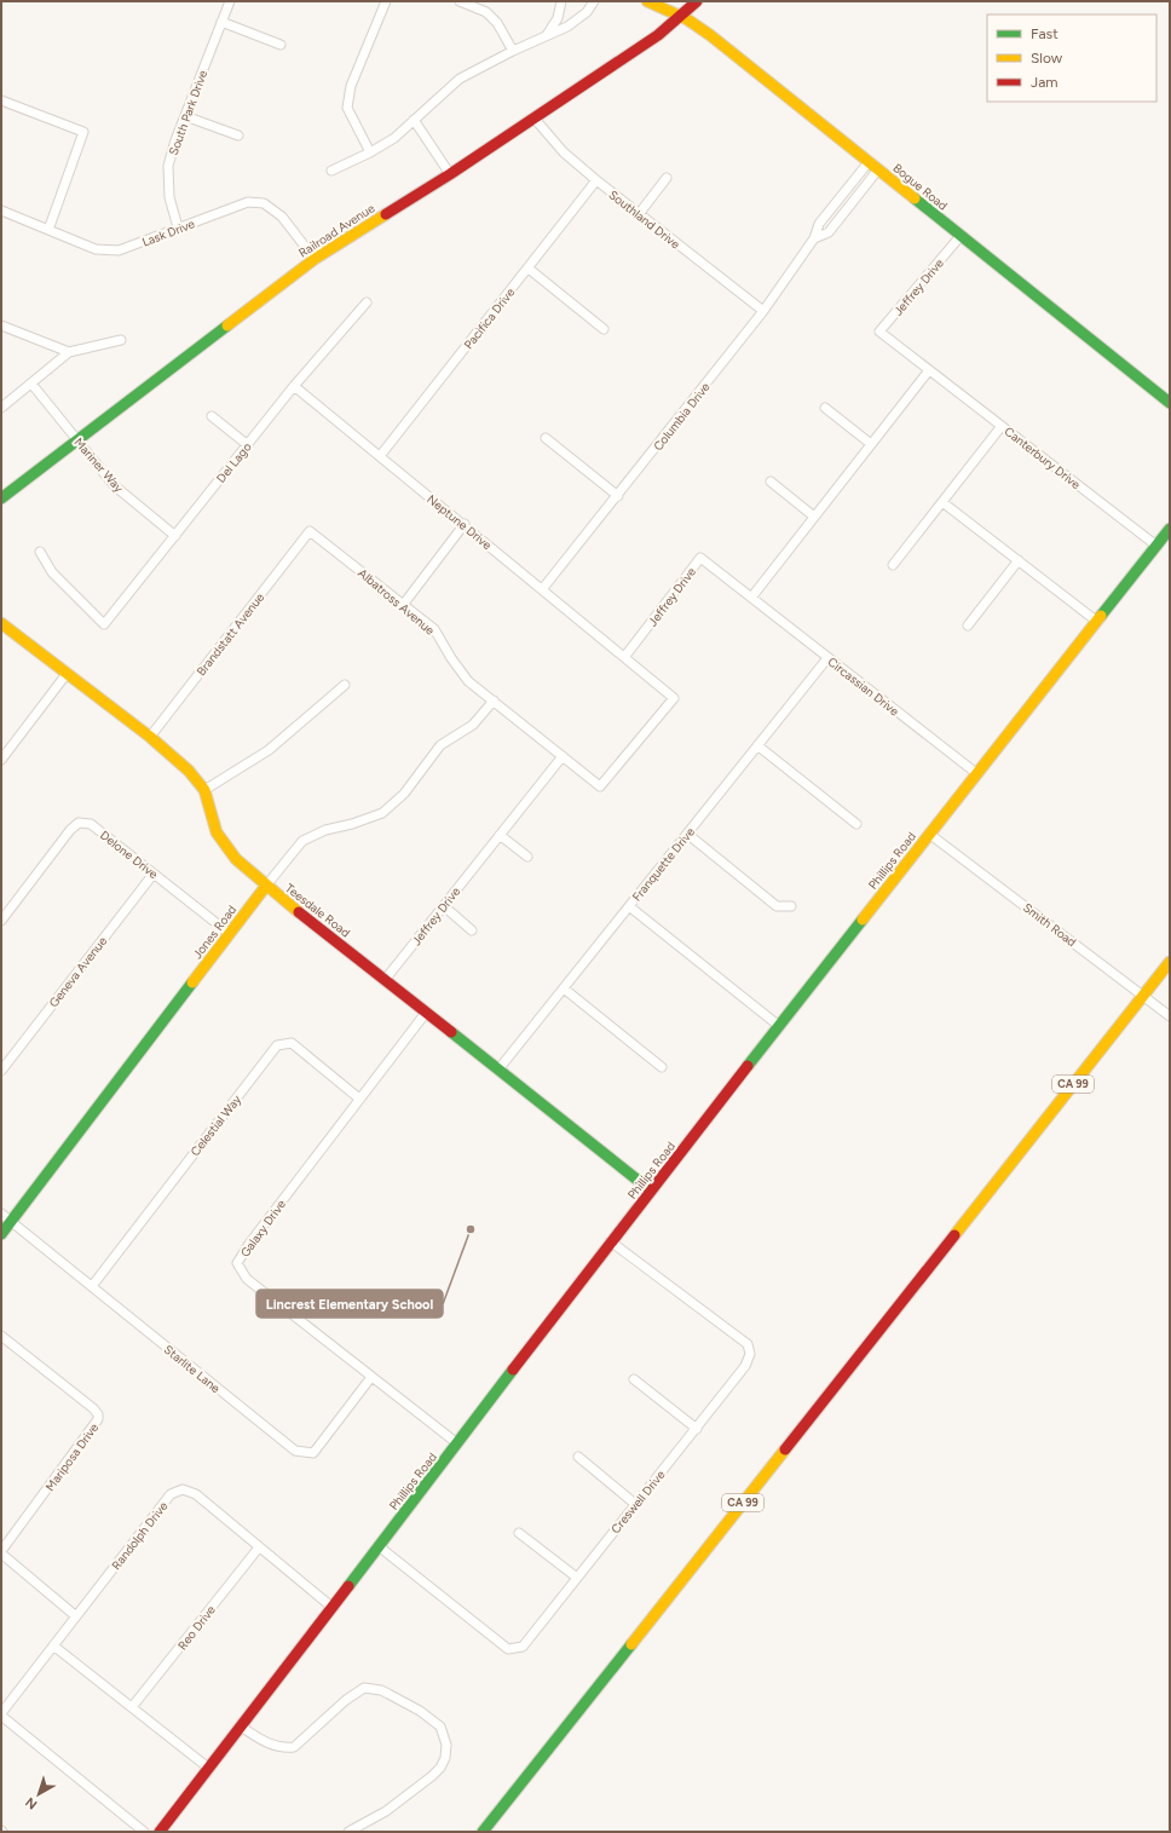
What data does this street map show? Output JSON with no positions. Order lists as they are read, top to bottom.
{
  "streets": {
    "main road": [
      "Bogue Road",
      "Railroad Avenue",
      "Phillips Road",
      "Teesdale Road",
      "Jones Road",
      "CA 99"
    ],
    "street": [
      "South Park Drive",
      "Southland Drive",
      "Lask Drive",
      "Jeffrey Drive",
      "Pacifica Drive",
      "Columbia Drive",
      "Canterbury Drive",
      "Del Lago",
      "Mariner Way",
      "Neptune Drive",
      "Albatross Avenue",
      "Brandstatt Avenue",
      "Circassian Drive",
      "Delone Drive",
      "Franquette Drive",
      "Smith Road",
      "Geneva Avenue",
      "Celestial Way",
      "Galaxy Drive",
      "Starlite Lane",
      "Mariposa Drive",
      "Creswell Drive",
      "Randolph Drive",
      "Reo Drive"
    ]
  },
  "crossings": [
    ["South Park Drive", "Lask Drive"],
    ["Bogue Road", "Railroad Avenue"],
    ["Bogue Road", "Jeffrey Drive"],
    ["Bogue Road", "Columbia Drive"],
    ["Southland Drive", "Railroad Avenue"],
    ["Southland Drive", "Pacifica Drive"],
    ["Southland Drive", "Columbia Drive"],
    ["Railroad Avenue", "Lask Drive"],
    ["Railroad Avenue", "Mariner Way"],
    ["Jeffrey Drive", "Canterbury Drive"],
    ["Jeffrey Drive", "Neptune Drive"],
    ["Jeffrey Drive", "Albatross Avenue"],
    ["Jeffrey Drive", "Circassian Drive"],
    ["Jeffrey Drive", "Teesdale Road"],
    ["Pacifica Drive", "Neptune Drive"],
    ["Columbia Drive", "Neptune Drive"],
    ["Canterbury Drive", "Phillips Road"],
    ["Del Lago", "Mariner Way"],
    ["Del Lago", "Neptune Drive"],
    ["Albatross Avenue", "Brandstatt Avenue"],
    ["Albatross Avenue", "Jones Road"],
    ["Brandstatt Avenue", "Teesdale Road"],
    ["Circassian Drive", "Phillips Road"],
    ["Circassian Drive", "Franquette Drive"],
    ["Delone Drive", "Jones Road"],
    ["Delone Drive", "Geneva Avenue"],
    ["Phillips Road", "Teesdale Road"],
    ["Phillips Road", "Smith Road"],
    ["Phillips Road", "Galaxy Drive"],
    ["Phillips Road", "Creswell Drive"],
    ["Phillips Road", "Randolph Drive"],
    ["Franquette Drive", "Teesdale Road"],
    ["Teesdale Road", "Jones Road"],
    ["Teesdale Road", "Galaxy Drive"],
    ["Smith Road", "CA 99"],
    ["Jones Road", "Starlite Lane"],
    ["Celestial Way", "Galaxy Drive"],
    ["Celestial Way", "Starlite Lane"],
    ["Galaxy Drive", "Starlite Lane"],
    ["Randolph Drive", "Reo Drive"]
  ],
  "places": ["Lincrest Elementary School"],
  "legend": ["Fast", "Slow", "Jam"],
  "north": "bottom left"
}
